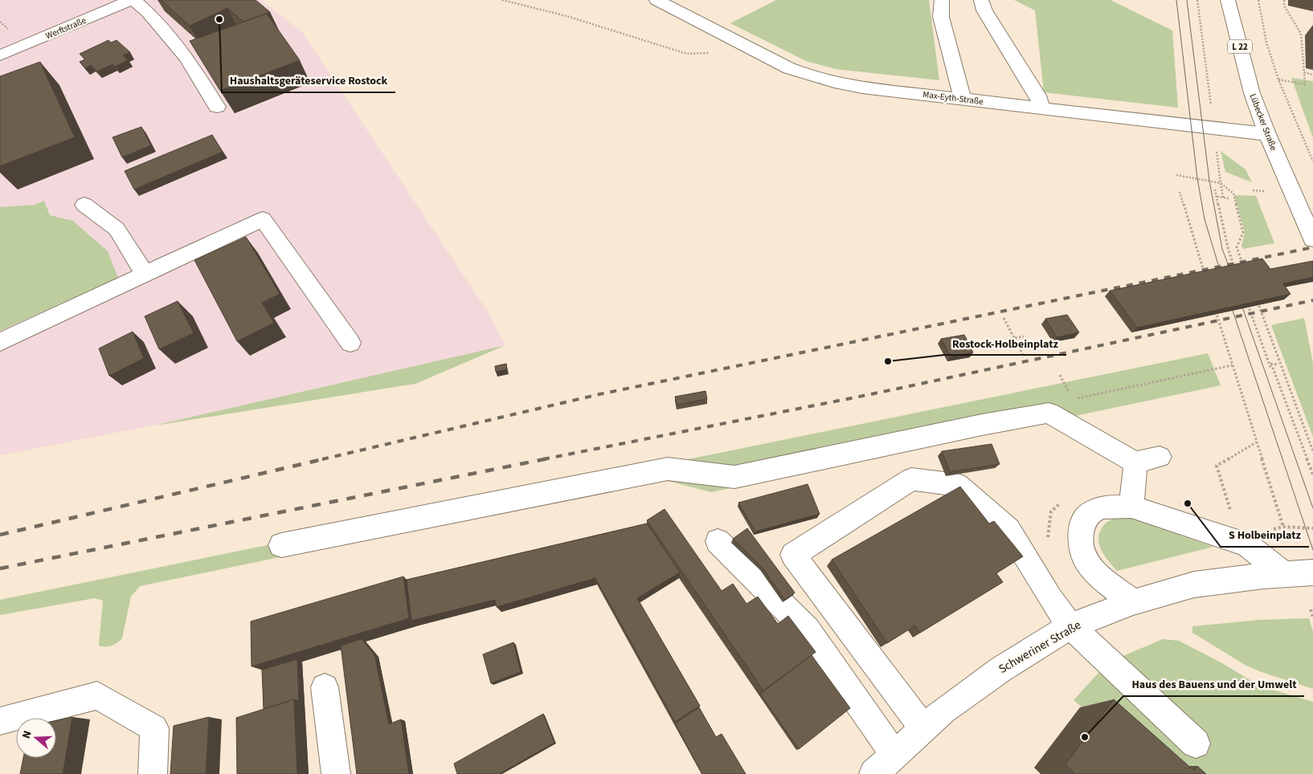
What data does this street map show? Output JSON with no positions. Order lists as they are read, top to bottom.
{
  "streets": {
    "street": [
      "Werftstraße",
      "L 22",
      "Max-Eyth-Straße",
      "Lübecker Straße",
      "Schweriner Straße"
    ]
  },
  "crossings": [
    ["Max-Eyth-Straße", "Lübecker Straße"]
  ],
  "places": [
    "Haushaltsgeräteservice Rostock",
    "Rostock-Holbeinplatz",
    "S Holbeinplatz",
    "Haus des Bauens und der Umwelt"
  ],
  "north": "left"
}
